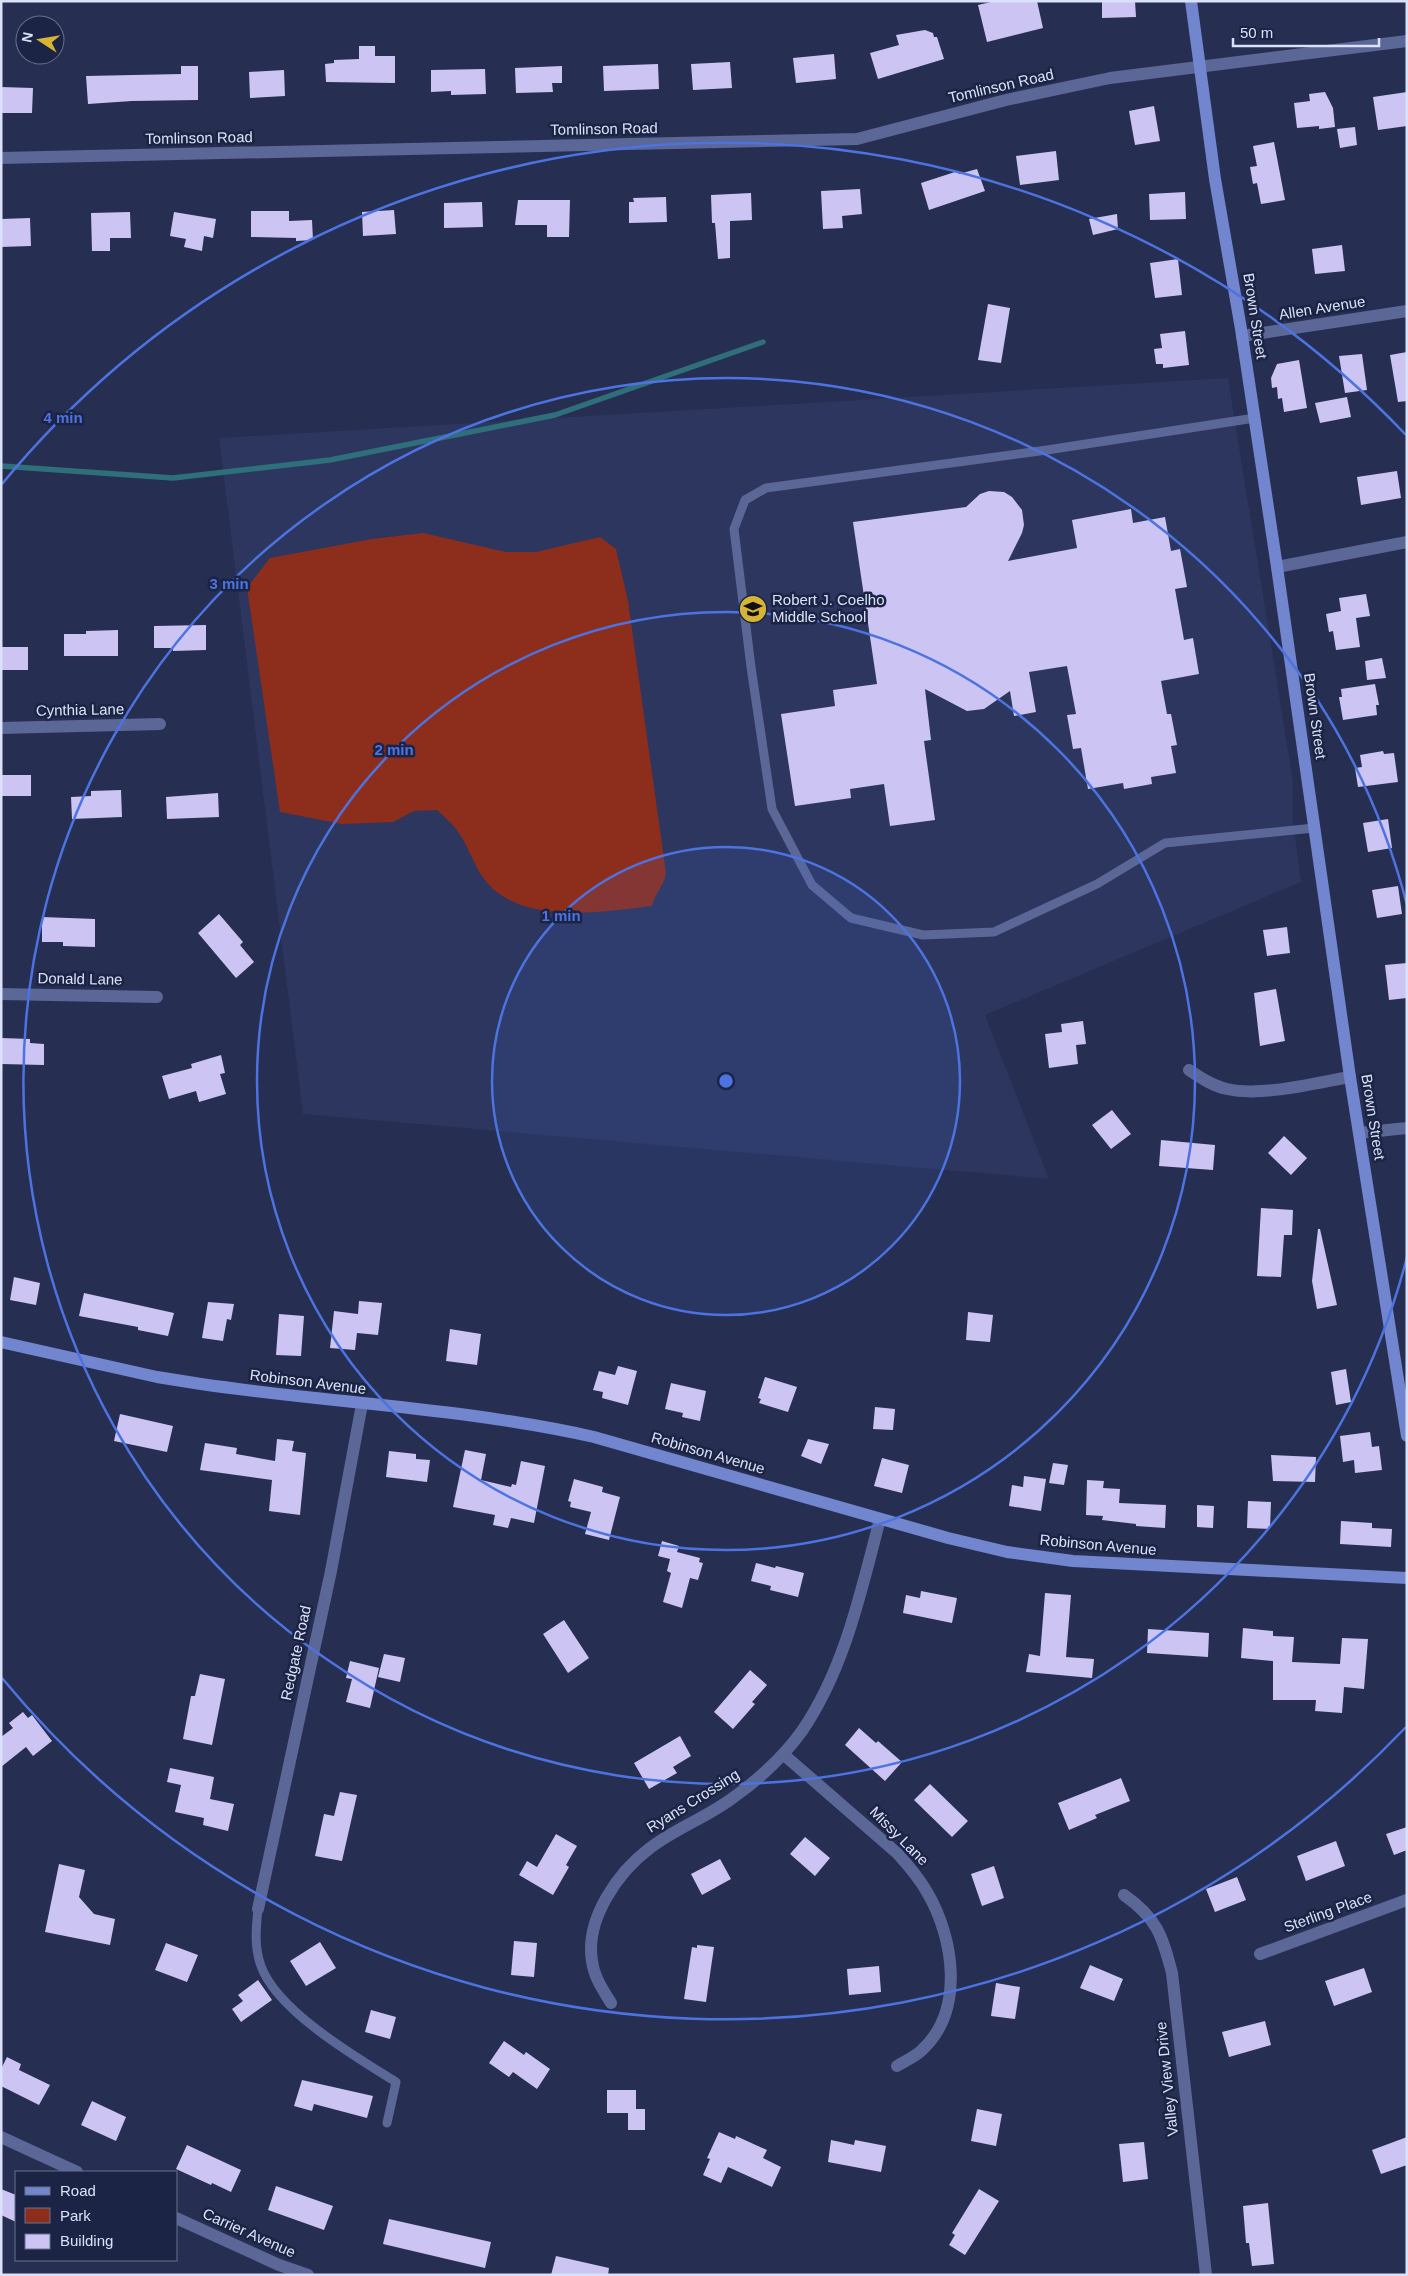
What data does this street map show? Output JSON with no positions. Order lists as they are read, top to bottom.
{
  "streets": {
    "street": [
      "Tomlinson Road",
      "Allen Avenue",
      "Brown Street",
      "Cynthia Lane",
      "Donald Lane",
      "Robinson Avenue",
      "Redgate Road",
      "Ryans Crossing",
      "Missy Lane",
      "Sterling Place",
      "Valley View Drive",
      "Carrier Avenue"
    ]
  },
  "crossings": [
    ["Tomlinson Road", "Brown Street"],
    ["Allen Avenue", "Brown Street"],
    ["Robinson Avenue", "Redgate Road"],
    ["Robinson Avenue", "Ryans Crossing"],
    ["Ryans Crossing", "Missy Lane"]
  ],
  "places": {
    "school or university": ["Robert J. Coelho Middle School"]
  },
  "legend": ["Road", "Park", "Building"],
  "scale_bar": "50 m",
  "north": "left",
  "rings": [
    "4 min",
    "3 min",
    "2 min",
    "1 min"
  ]
}
